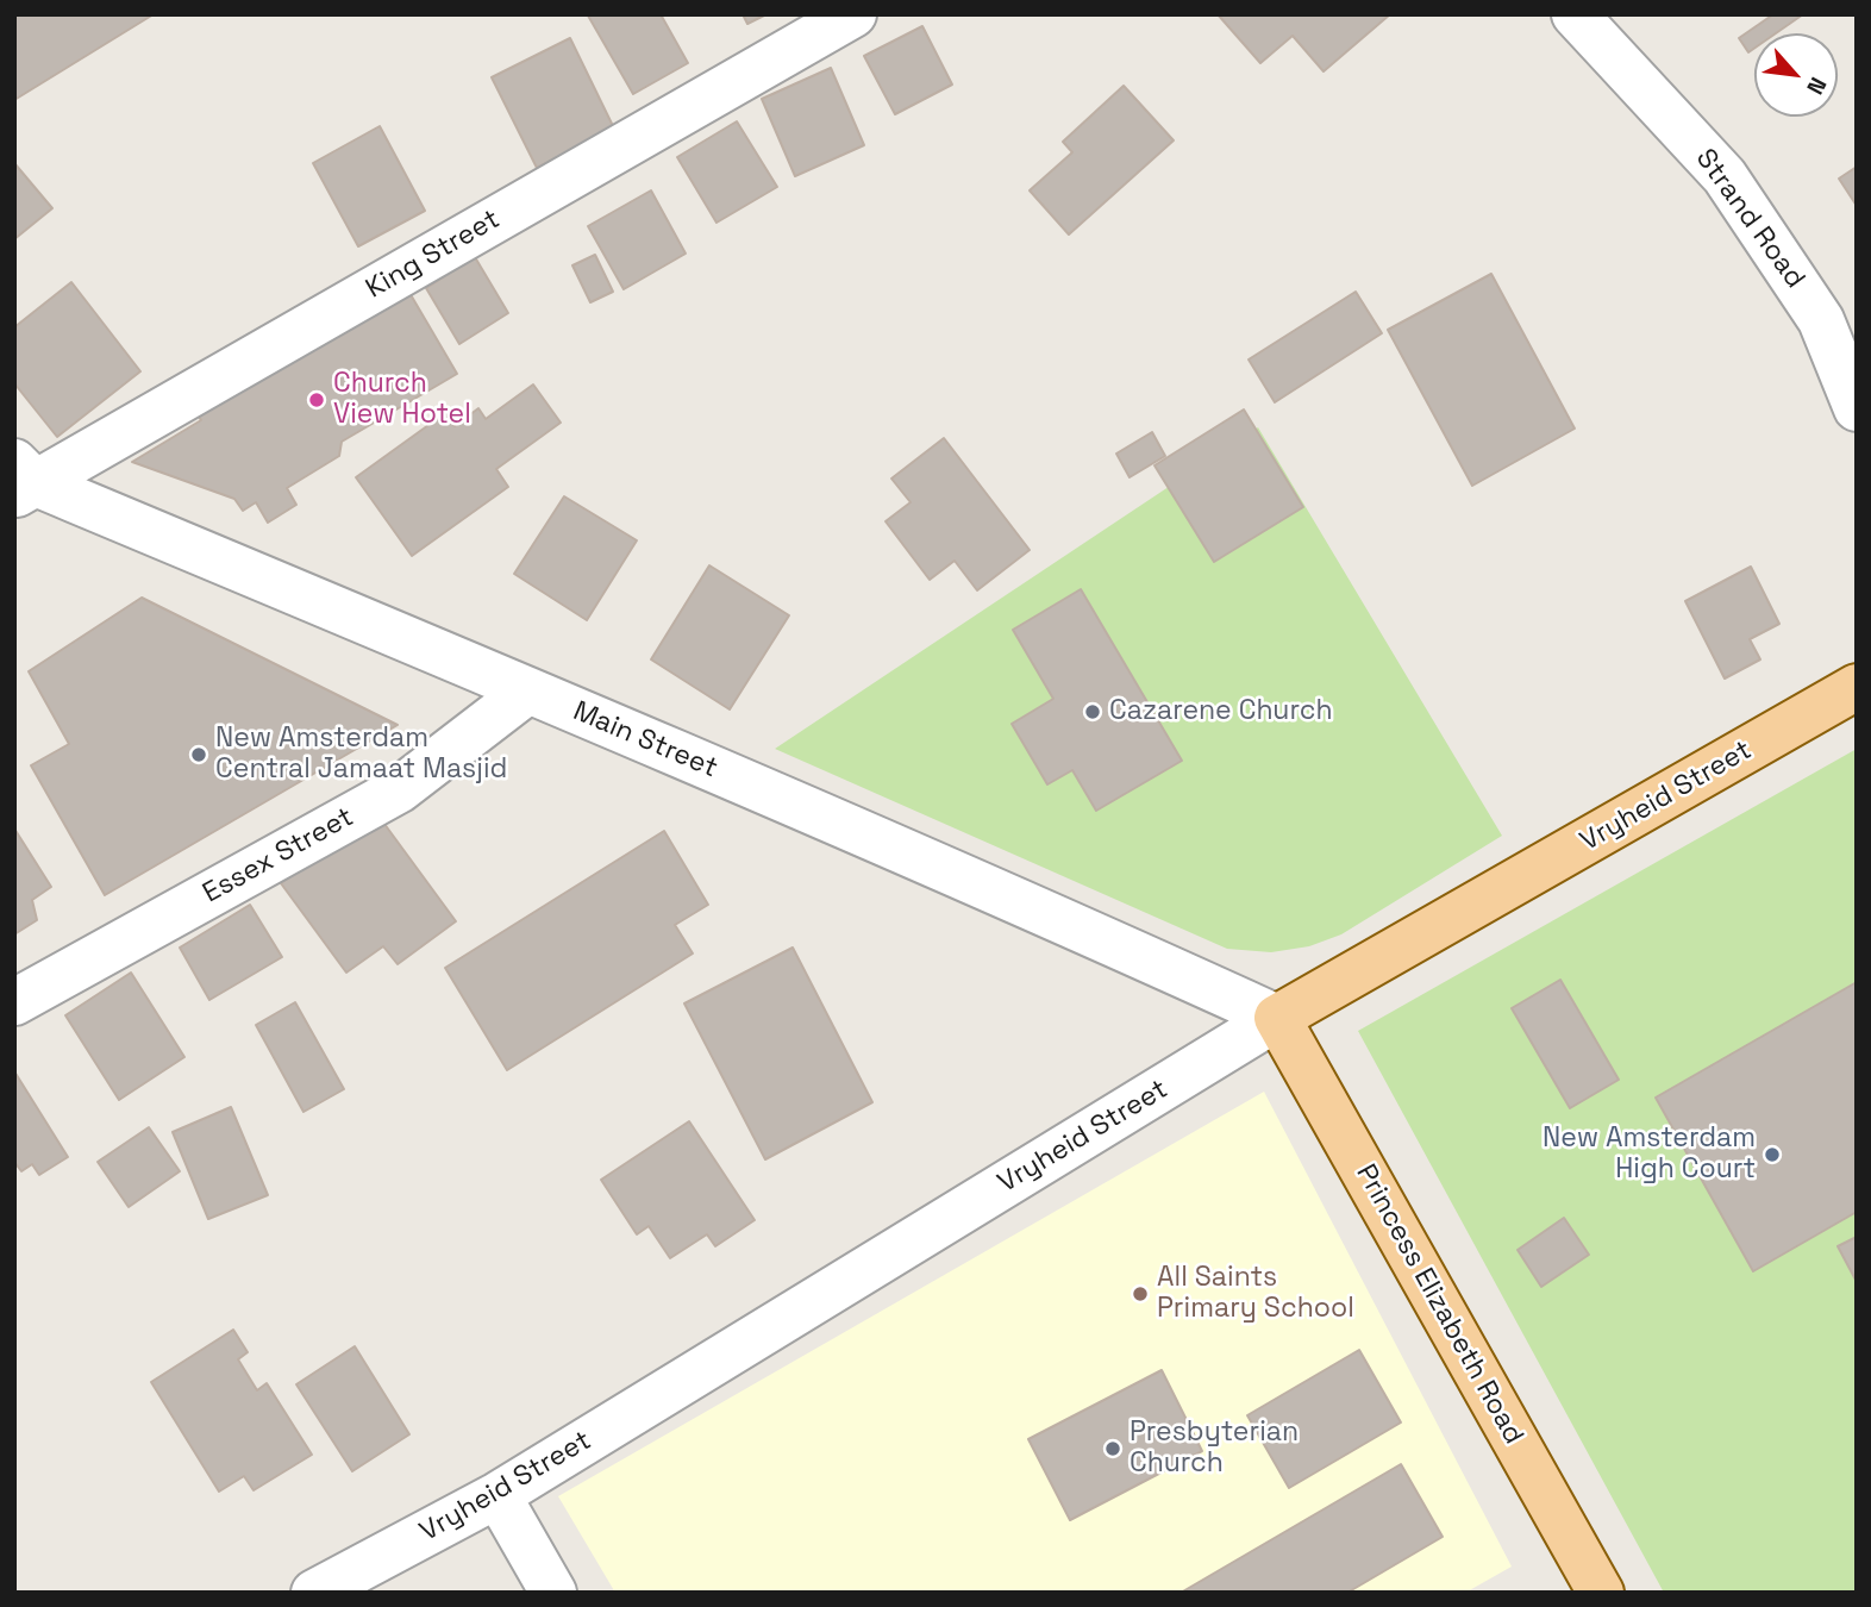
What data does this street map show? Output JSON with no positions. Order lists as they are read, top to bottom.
{
  "streets": {
    "main road": ["Vryheid Street", "Princess Elizabeth Road"],
    "street": [
      "Strand Road",
      "King Street",
      "Main Street",
      "Essex Street"
    ]
  },
  "crossings": [
    ["King Street", "Main Street"],
    ["Main Street", "Vryheid Street"],
    ["Main Street", "Essex Street"],
    ["Main Street", "Princess Elizabeth Road"],
    ["Vryheid Street", "Princess Elizabeth Road"]
  ],
  "places": [
    "Church View Hotel",
    "Cazarene Church",
    "New Amsterdam Central Jamaat Masjid",
    "New Amsterdam High Court",
    "All Saints Primary School",
    "Presbyterian Church"
  ],
  "north": "bottom right"
}
